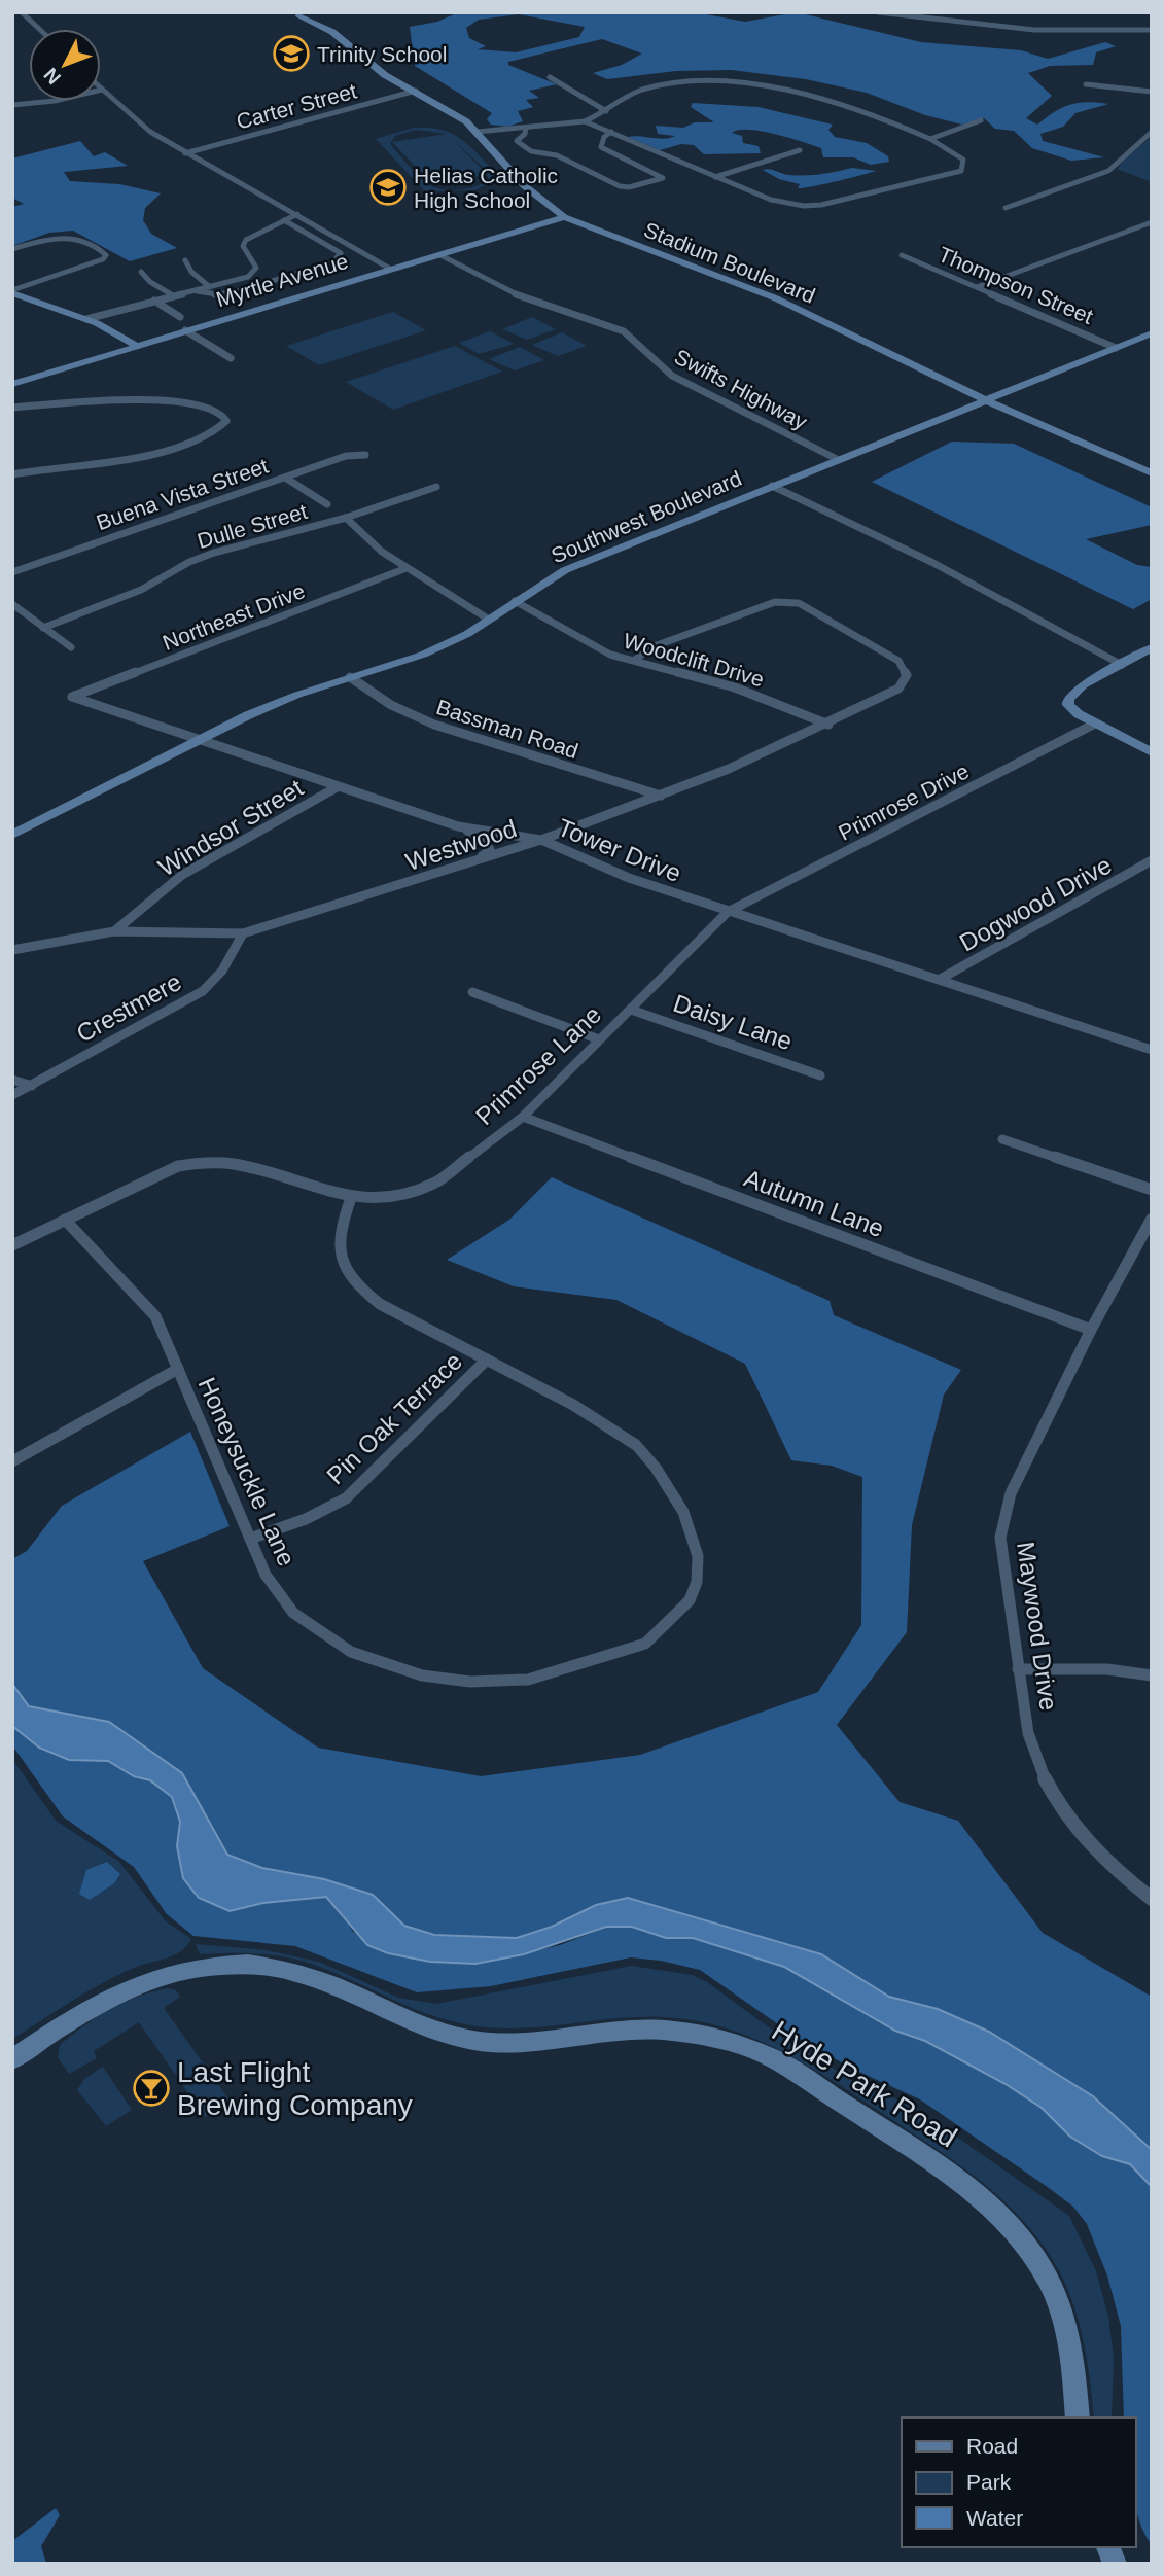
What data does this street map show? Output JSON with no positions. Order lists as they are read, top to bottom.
{
  "streets": {
    "main road": [
      "Stadium Boulevard",
      "Myrtle Avenue",
      "Southwest Boulevard",
      "Hyde Park Road"
    ],
    "street": [
      "Carter Street",
      "Thompson Street",
      "Swifts Highway",
      "Buena Vista Street",
      "Dulle Street",
      "Northeast Drive",
      "Woodclift Drive",
      "Bassman Road",
      "Primrose Drive",
      "Windsor Street",
      "Westwood",
      "Tower Drive",
      "Dogwood Drive",
      "Crestmere",
      "Daisy Lane",
      "Primrose Lane",
      "Autumn Lane",
      "Pin Oak Terrace",
      "Honeysuckle Lane",
      "Maywood Drive"
    ]
  },
  "crossings": [
    ["Carter Street", "Stadium Boulevard"],
    ["Stadium Boulevard", "Myrtle Avenue"],
    ["Stadium Boulevard", "Southwest Boulevard"],
    ["Myrtle Avenue", "Swifts Highway"],
    ["Thompson Street", "Southwest Boulevard"],
    ["Swifts Highway", "Southwest Boulevard"],
    ["Southwest Boulevard", "Woodclift Drive"],
    ["Southwest Boulevard", "Bassman Road"],
    ["Southwest Boulevard", "Tower Drive"],
    ["Northeast Drive", "Tower Drive"],
    ["Woodclift Drive", "Westwood"],
    ["Bassman Road", "Westwood"],
    ["Primrose Drive", "Tower Drive"],
    ["Primrose Drive", "Primrose Lane"],
    ["Windsor Street", "Westwood"],
    ["Windsor Street", "Tower Drive"],
    ["Westwood", "Tower Drive"],
    ["Westwood", "Crestmere"],
    ["Tower Drive", "Dogwood Drive"],
    ["Tower Drive", "Primrose Lane"],
    ["Daisy Lane", "Primrose Lane"],
    ["Primrose Lane", "Autumn Lane"],
    ["Primrose Lane", "Honeysuckle Lane"],
    ["Autumn Lane", "Maywood Drive"],
    ["Pin Oak Terrace", "Honeysuckle Lane"]
  ],
  "places": {
    "school or university": ["Trinity School", "Helias Catholic High School"],
    "bar": ["Last Flight Brewing Company"]
  },
  "legend": ["Road", "Park", "Water"],
  "north": "bottom left"
}
